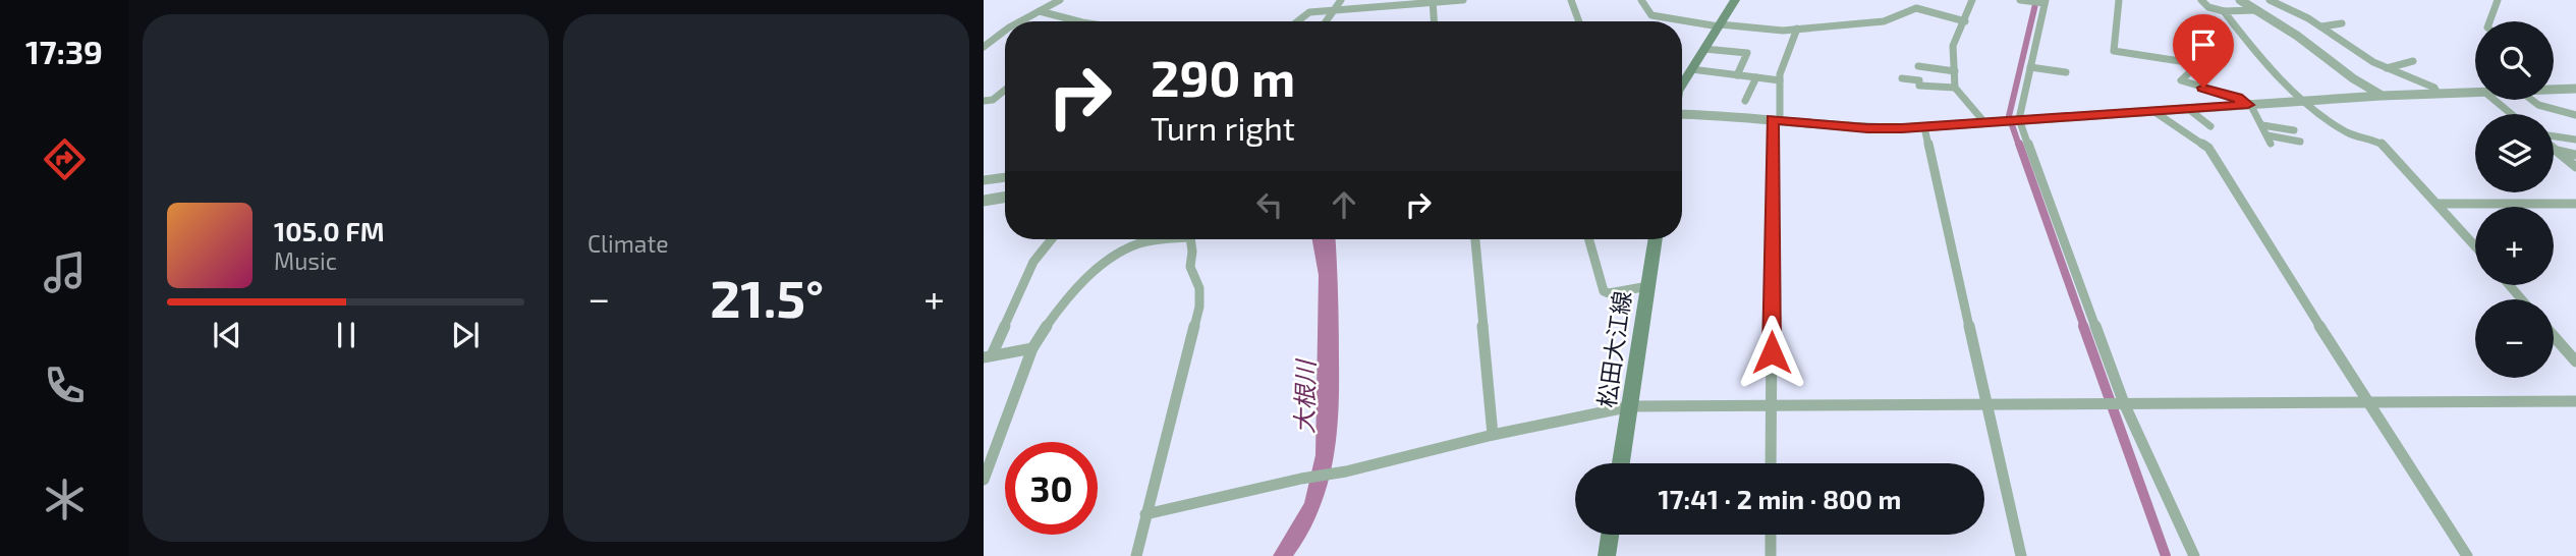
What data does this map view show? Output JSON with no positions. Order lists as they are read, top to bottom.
{
  "streets": {
    "main road": ["松田大江線"]
  },
  "water": ["大根川"],
  "page": {
    "tabs": "17:39",
    "tile": "Climate",
    "map_buttons": ["+", "−"],
    "turn": ["290 m", "Turn right"],
    "song": ["105.0 FM", "Music"],
    "heat": ["−", "21.5°", "+"],
    "limit": "30",
    "trip": "17:41 · 2 min · 800 m"
  }
}
